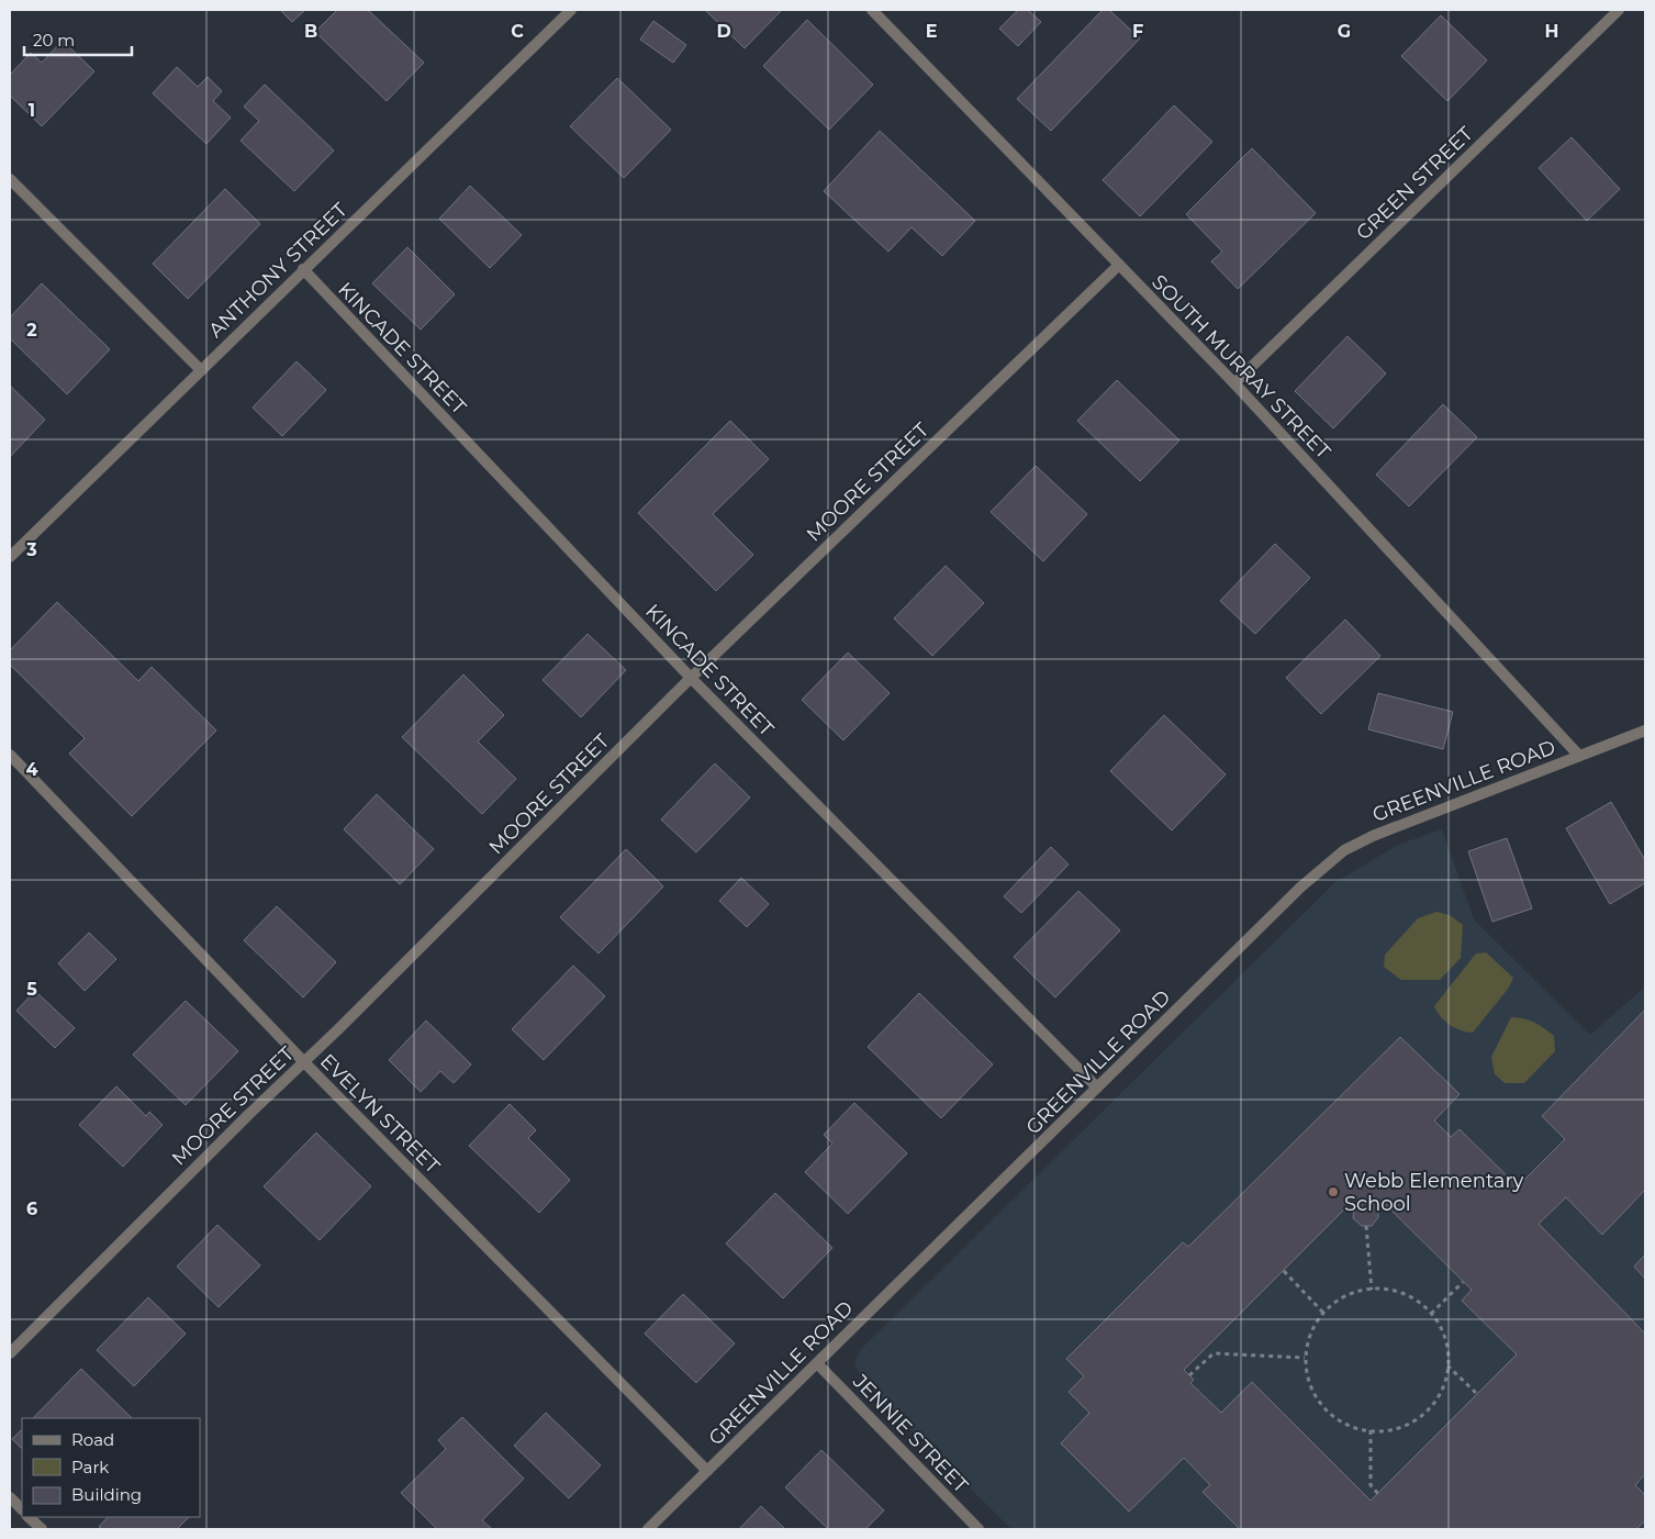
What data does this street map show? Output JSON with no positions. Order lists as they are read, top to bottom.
{
  "streets": {
    "street": [
      "GREEN STREET",
      "ANTHONY STREET",
      "KINCADE STREET",
      "SOUTH MURRAY STREET",
      "MOORE STREET",
      "GREENVILLE ROAD",
      "EVELYN STREET",
      "JENNIE STREET"
    ]
  },
  "crossings": [
    ["GREEN STREET", "SOUTH MURRAY STREET"],
    ["ANTHONY STREET", "KINCADE STREET"],
    ["KINCADE STREET", "MOORE STREET"],
    ["KINCADE STREET", "GREENVILLE ROAD"],
    ["SOUTH MURRAY STREET", "MOORE STREET"],
    ["SOUTH MURRAY STREET", "GREENVILLE ROAD"],
    ["MOORE STREET", "EVELYN STREET"],
    ["GREENVILLE ROAD", "EVELYN STREET"],
    ["GREENVILLE ROAD", "JENNIE STREET"]
  ],
  "places": ["Webb Elementary School"],
  "legend": ["Road", "Park", "Building"],
  "scale_bar": "20 m",
  "grid": {
    "columns": [
      "B",
      "C",
      "D",
      "E",
      "F",
      "G",
      "H"
    ],
    "rows": [
      "1",
      "2",
      "3",
      "4",
      "5",
      "6"
    ]
  }
}
